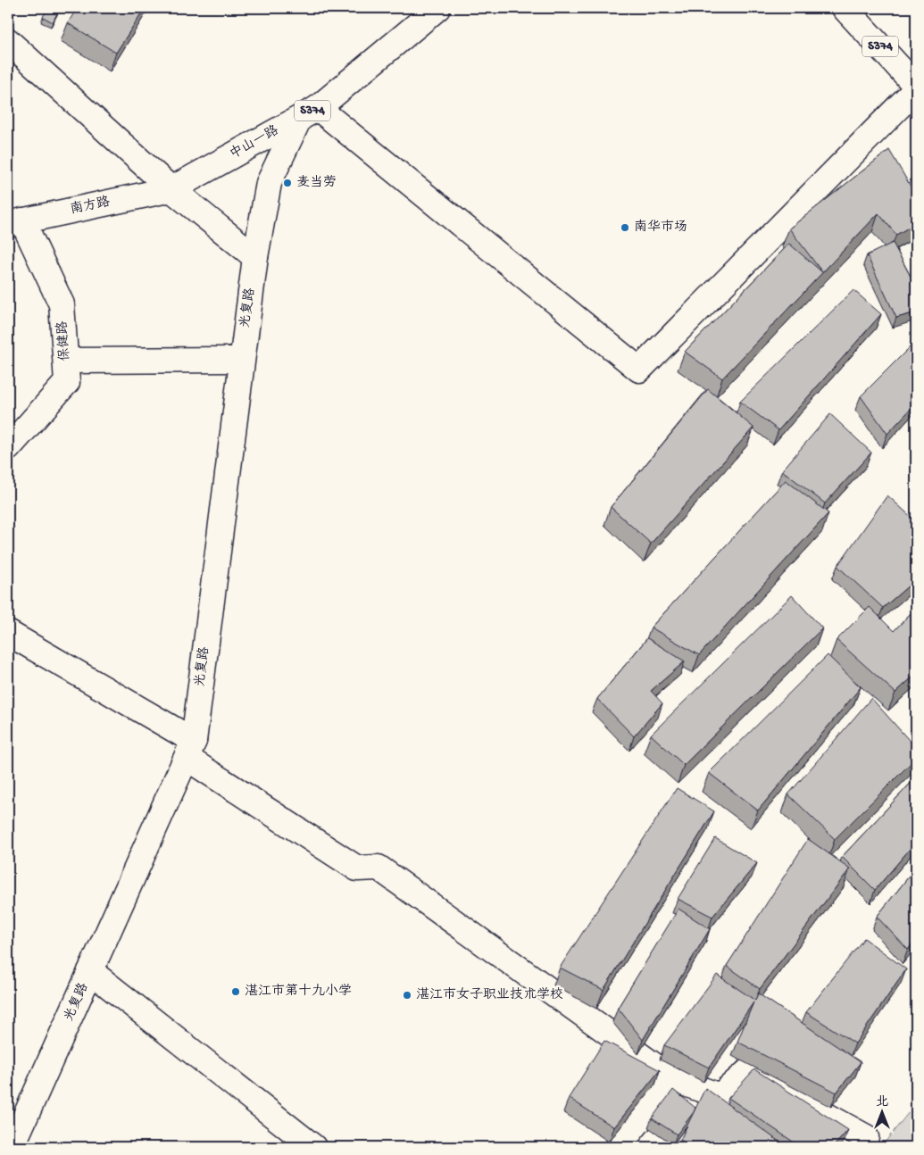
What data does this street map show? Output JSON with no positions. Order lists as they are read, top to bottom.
{
  "streets": {
    "street": [
      "S374",
      "中山一路",
      "南方路",
      "光复路",
      "保健路"
    ]
  },
  "crossings": [
    ["中山一路", "南方路"],
    ["中山一路", "光复路"],
    ["南方路", "保健路"]
  ],
  "places": [
    "麦当劳",
    "南华市场",
    "湛江市第十九小学",
    "湛江市女子职业技术学校"
  ],
  "north": "top"
}
